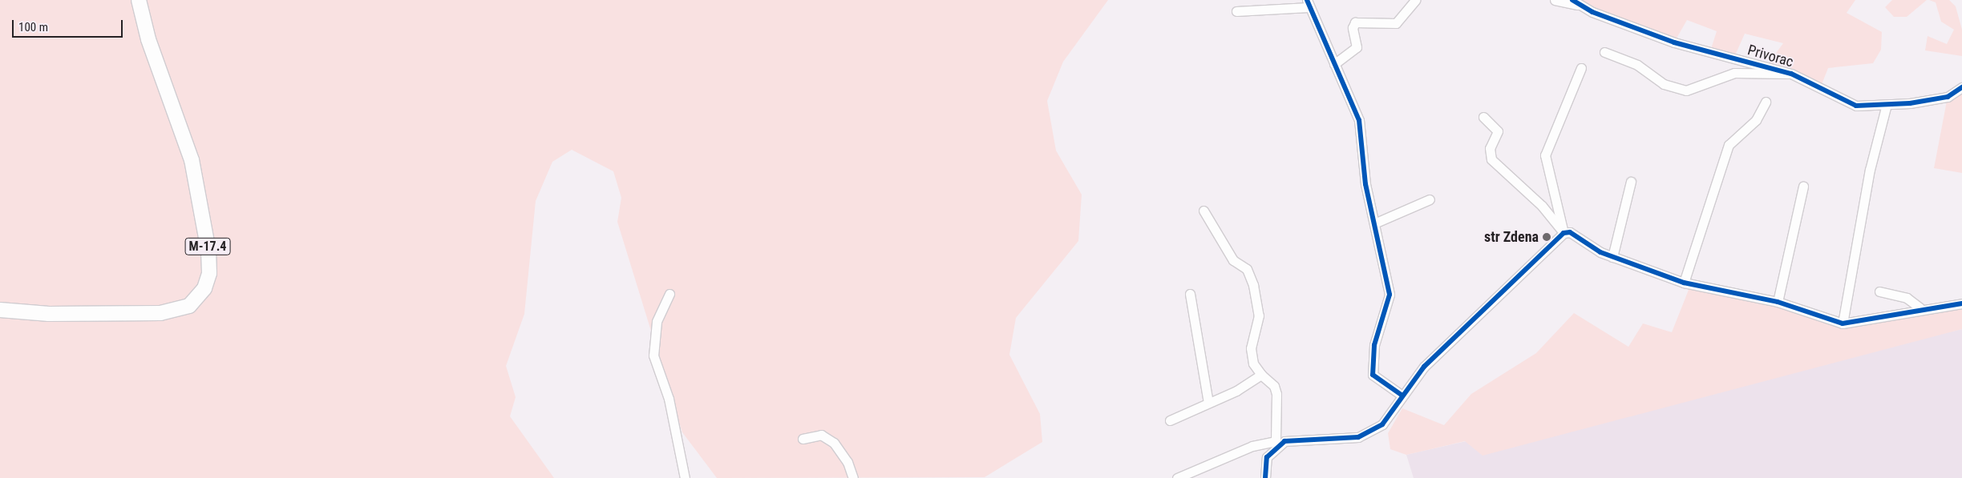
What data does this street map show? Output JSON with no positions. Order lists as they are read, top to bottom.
{
  "streets": {
    "main road": ["M-17.4"],
    "street": ["Privorac"]
  },
  "places": ["str Zdena"],
  "scale_bar": "100 m"
}
